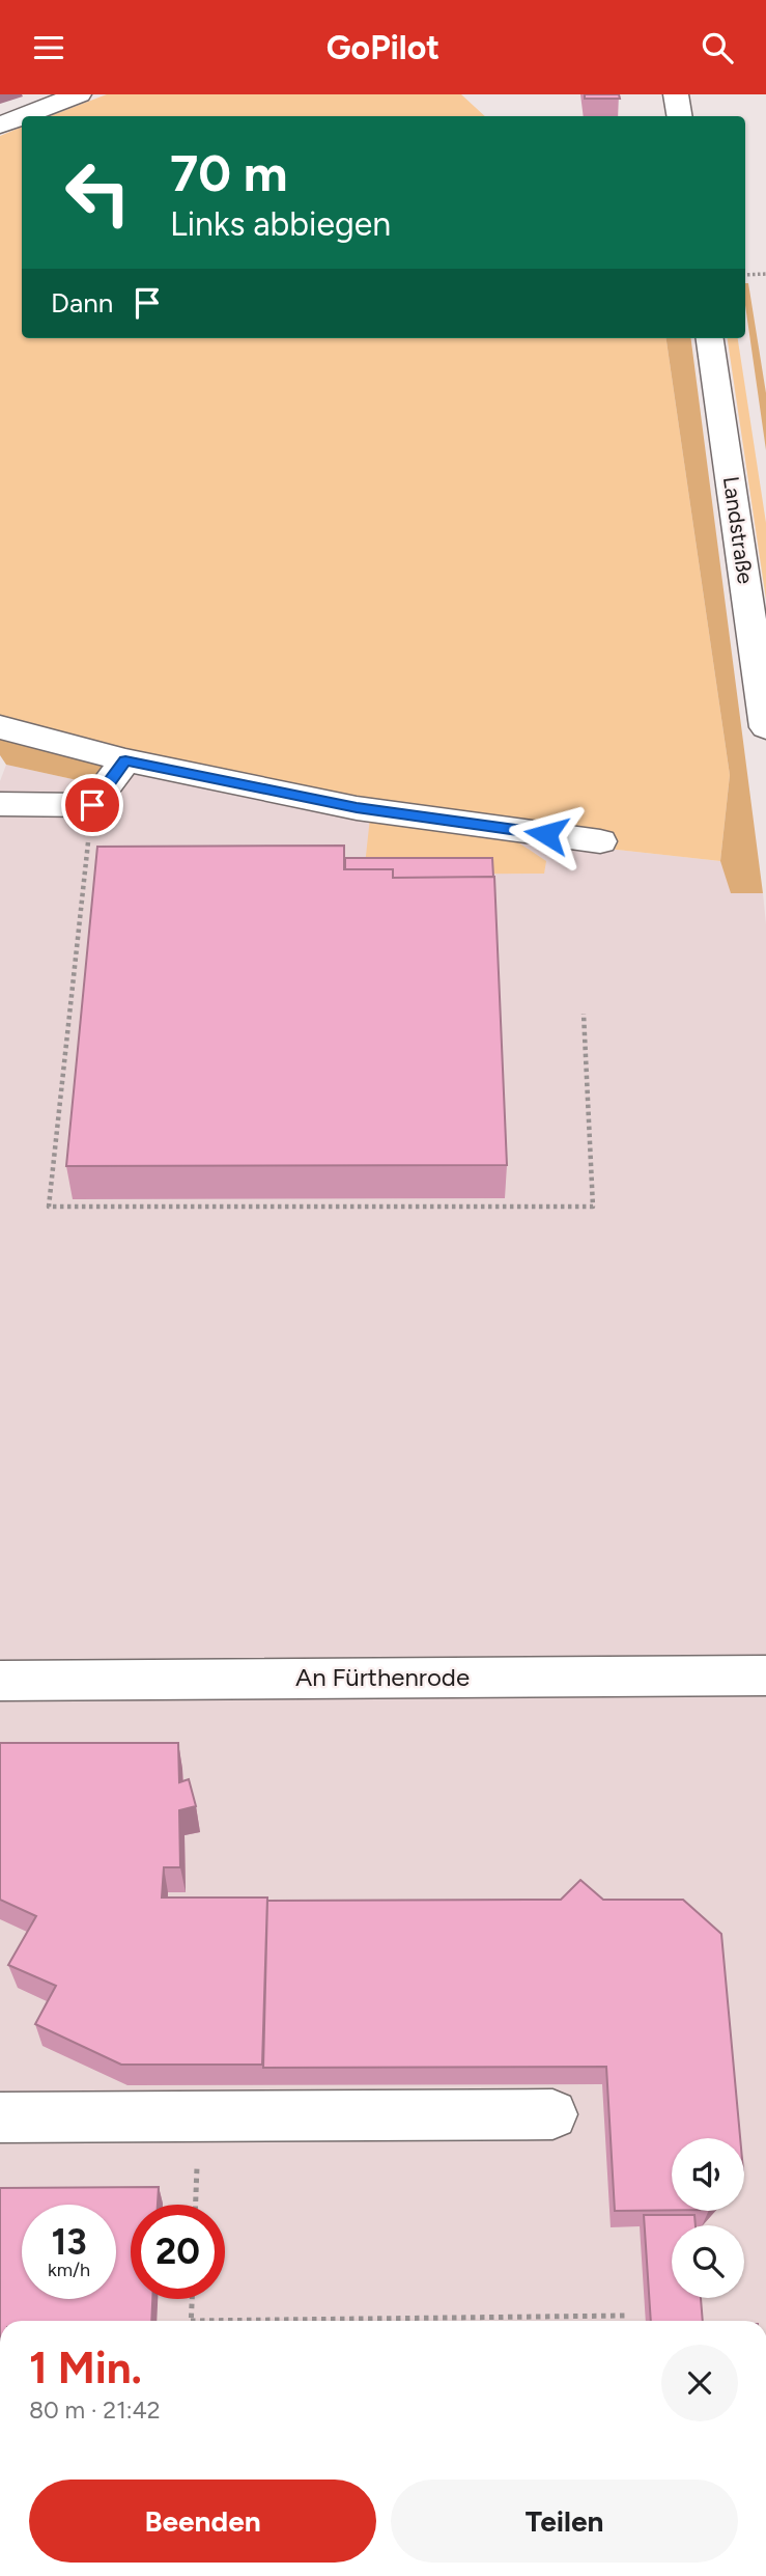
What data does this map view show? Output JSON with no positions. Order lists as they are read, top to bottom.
{
  "streets": {
    "street": ["Landstraße", "An Fürthenrode"]
  },
  "page": {
    "header": "GoPilot",
    "turn": ["70 m", "Links abbiegen"],
    "then": "Dann",
    "speed": "13 km/h",
    "limit": "20",
    "heading": ["1 Min.", "80 m · 21:42"],
    "buttons": ["Beenden", "Teilen"]
  }
}
